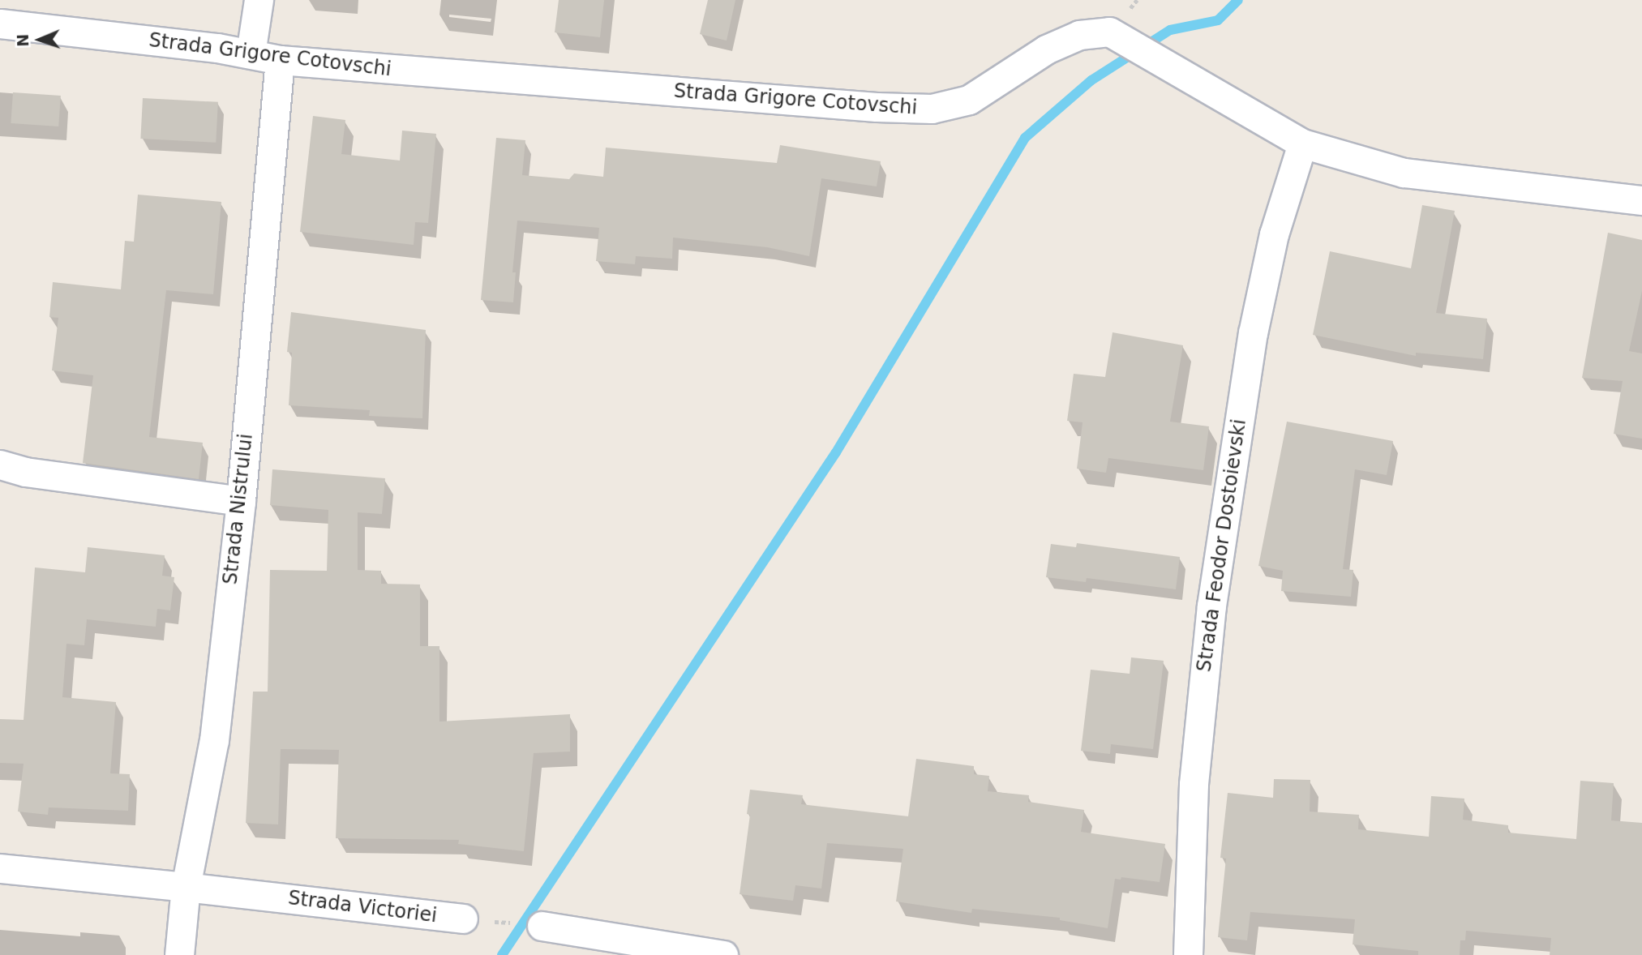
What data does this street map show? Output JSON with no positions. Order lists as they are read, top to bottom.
{
  "streets": {
    "street": [
      "Strada Grigore Cotovschi",
      "Strada Nistrului",
      "Strada Feodor Dostoievski",
      "Strada Victoriei"
    ]
  },
  "crossings": [
    ["Strada Grigore Cotovschi", "Strada Nistrului"],
    ["Strada Grigore Cotovschi", "Strada Feodor Dostoievski"],
    ["Strada Nistrului", "Strada Victoriei"]
  ],
  "north": "left"
}
